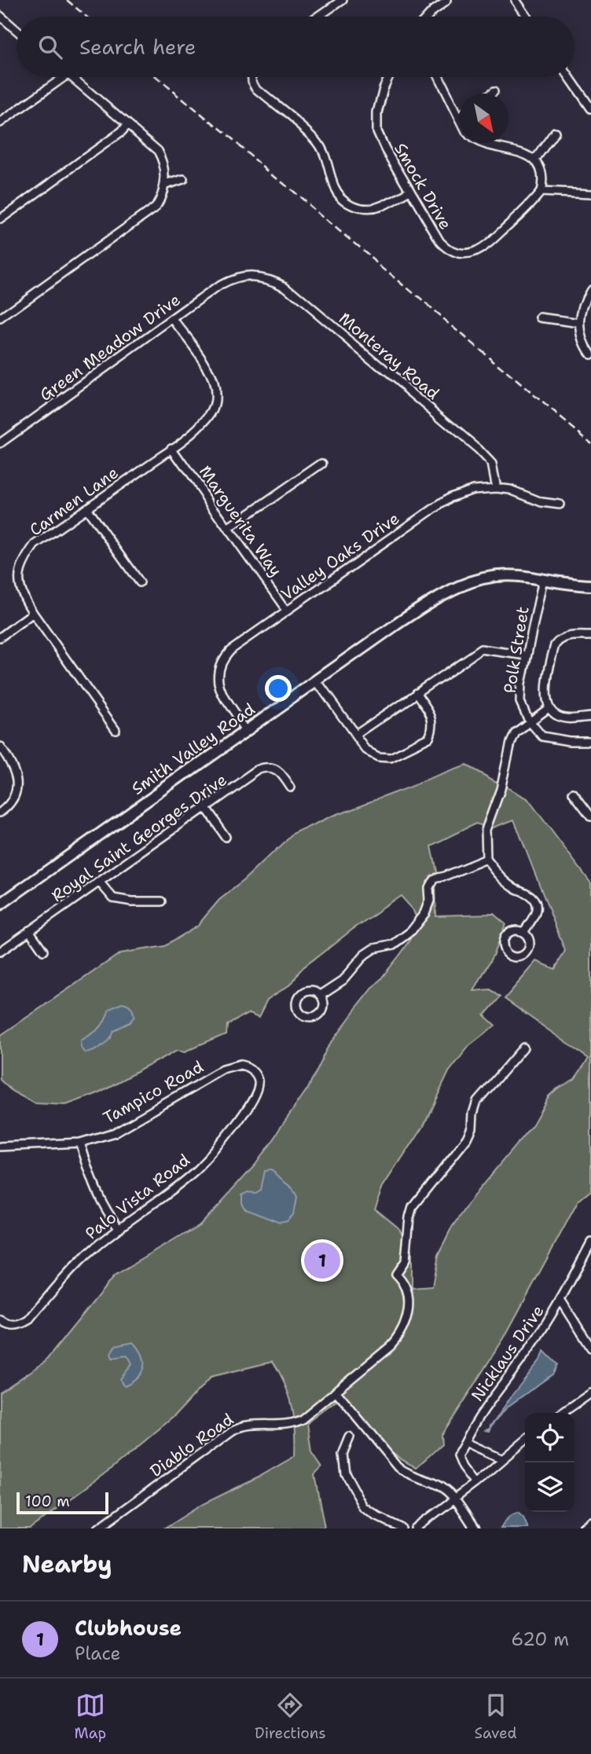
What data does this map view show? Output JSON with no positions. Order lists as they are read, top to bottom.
{
  "streets": {
    "main road": ["Smith Valley Road"],
    "street": [
      "Smock Drive",
      "Green Meadow Drive",
      "Monteray Road",
      "Carmen Lane",
      "Marguerita Way",
      "Valley Oaks Drive",
      "Polk Street",
      "Royal Saint Georges Drive",
      "Tampico Road",
      "Palo Vista Road",
      "Nicklaus Drive",
      "Diablo Road"
    ]
  },
  "crossings": [
    ["Green Meadow Drive", "Monteray Road"],
    ["Green Meadow Drive", "Carmen Lane"],
    ["Monteray Road", "Valley Oaks Drive"],
    ["Carmen Lane", "Marguerita Way"],
    ["Marguerita Way", "Valley Oaks Drive"],
    ["Valley Oaks Drive", "Smith Valley Road"],
    ["Polk Street", "Smith Valley Road"],
    ["Tampico Road", "Palo Vista Road"]
  ],
  "scale_bar": "100 m",
  "north": "bottom right",
  "page": {
    "search": "Search here",
    "pins": "1",
    "scale": "100 m",
    "heading": "Nearby",
    "list": [
      {
        "mark": "1",
        "name": "Clubhouse",
        "note": "Place",
        "value": "620 m"
      }
    ],
    "nav": ["Map", "Directions", "Saved"]
  }
}
